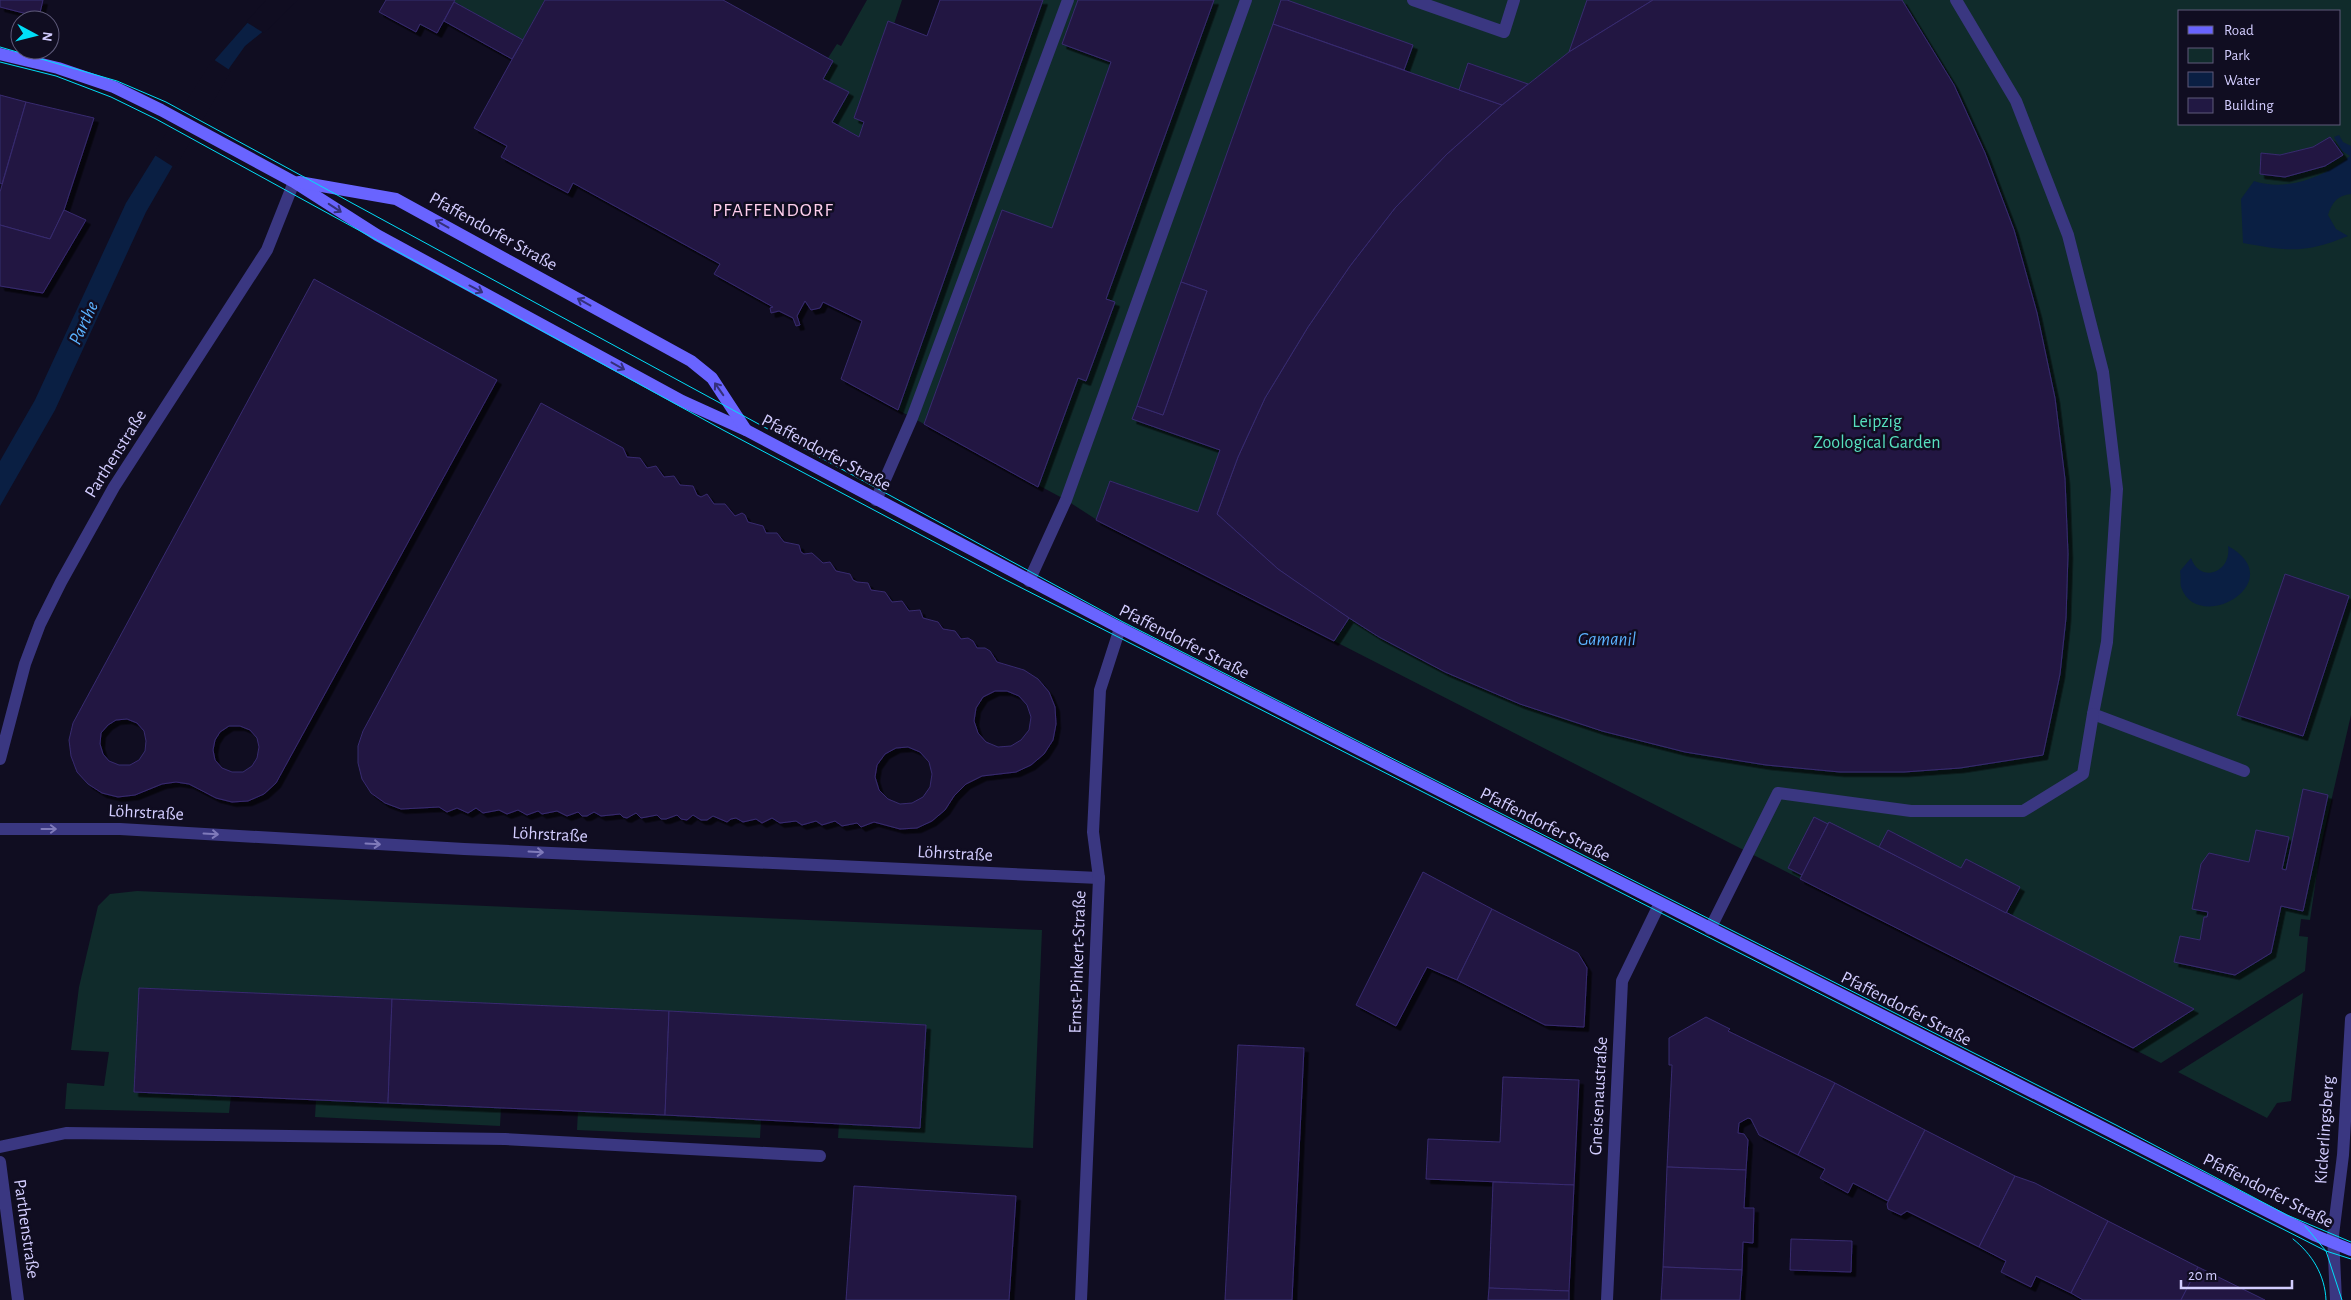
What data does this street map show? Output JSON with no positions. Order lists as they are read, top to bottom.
{
  "streets": {
    "main road": ["Pfaffendorfer Straße"],
    "street": [
      "Parthenstraße",
      "Löhrstraße",
      "Ernst-Pinkert-Straße",
      "Gneisenaustraße",
      "Kickerlingsberg"
    ]
  },
  "crossings": [
    ["Pfaffendorfer Straße", "Parthenstraße"],
    ["Pfaffendorfer Straße", "Ernst-Pinkert-Straße"],
    ["Pfaffendorfer Straße", "Gneisenaustraße"],
    ["Pfaffendorfer Straße", "Kickerlingsberg"],
    ["Löhrstraße", "Ernst-Pinkert-Straße"]
  ],
  "one_way": ["Löhrstraße"],
  "districts": ["PFAFFENDORF"],
  "water": ["Parthe", "Gamanil"],
  "parks": ["Leipzig Zoological Garden"],
  "legend": [
    "Road",
    "Park",
    "Water",
    "Building"
  ],
  "scale_bar": "20 m",
  "north": "right"
}
